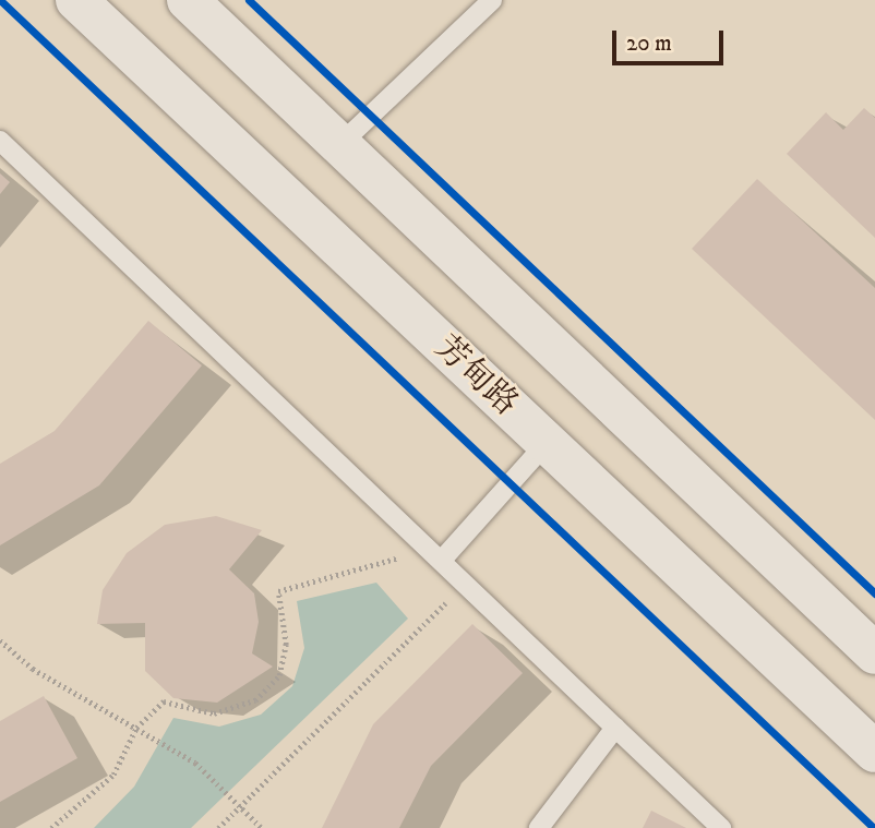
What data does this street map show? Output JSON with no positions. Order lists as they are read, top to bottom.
{
  "streets": {
    "main road": ["芳甸路"]
  },
  "scale_bar": "20 m"
}
